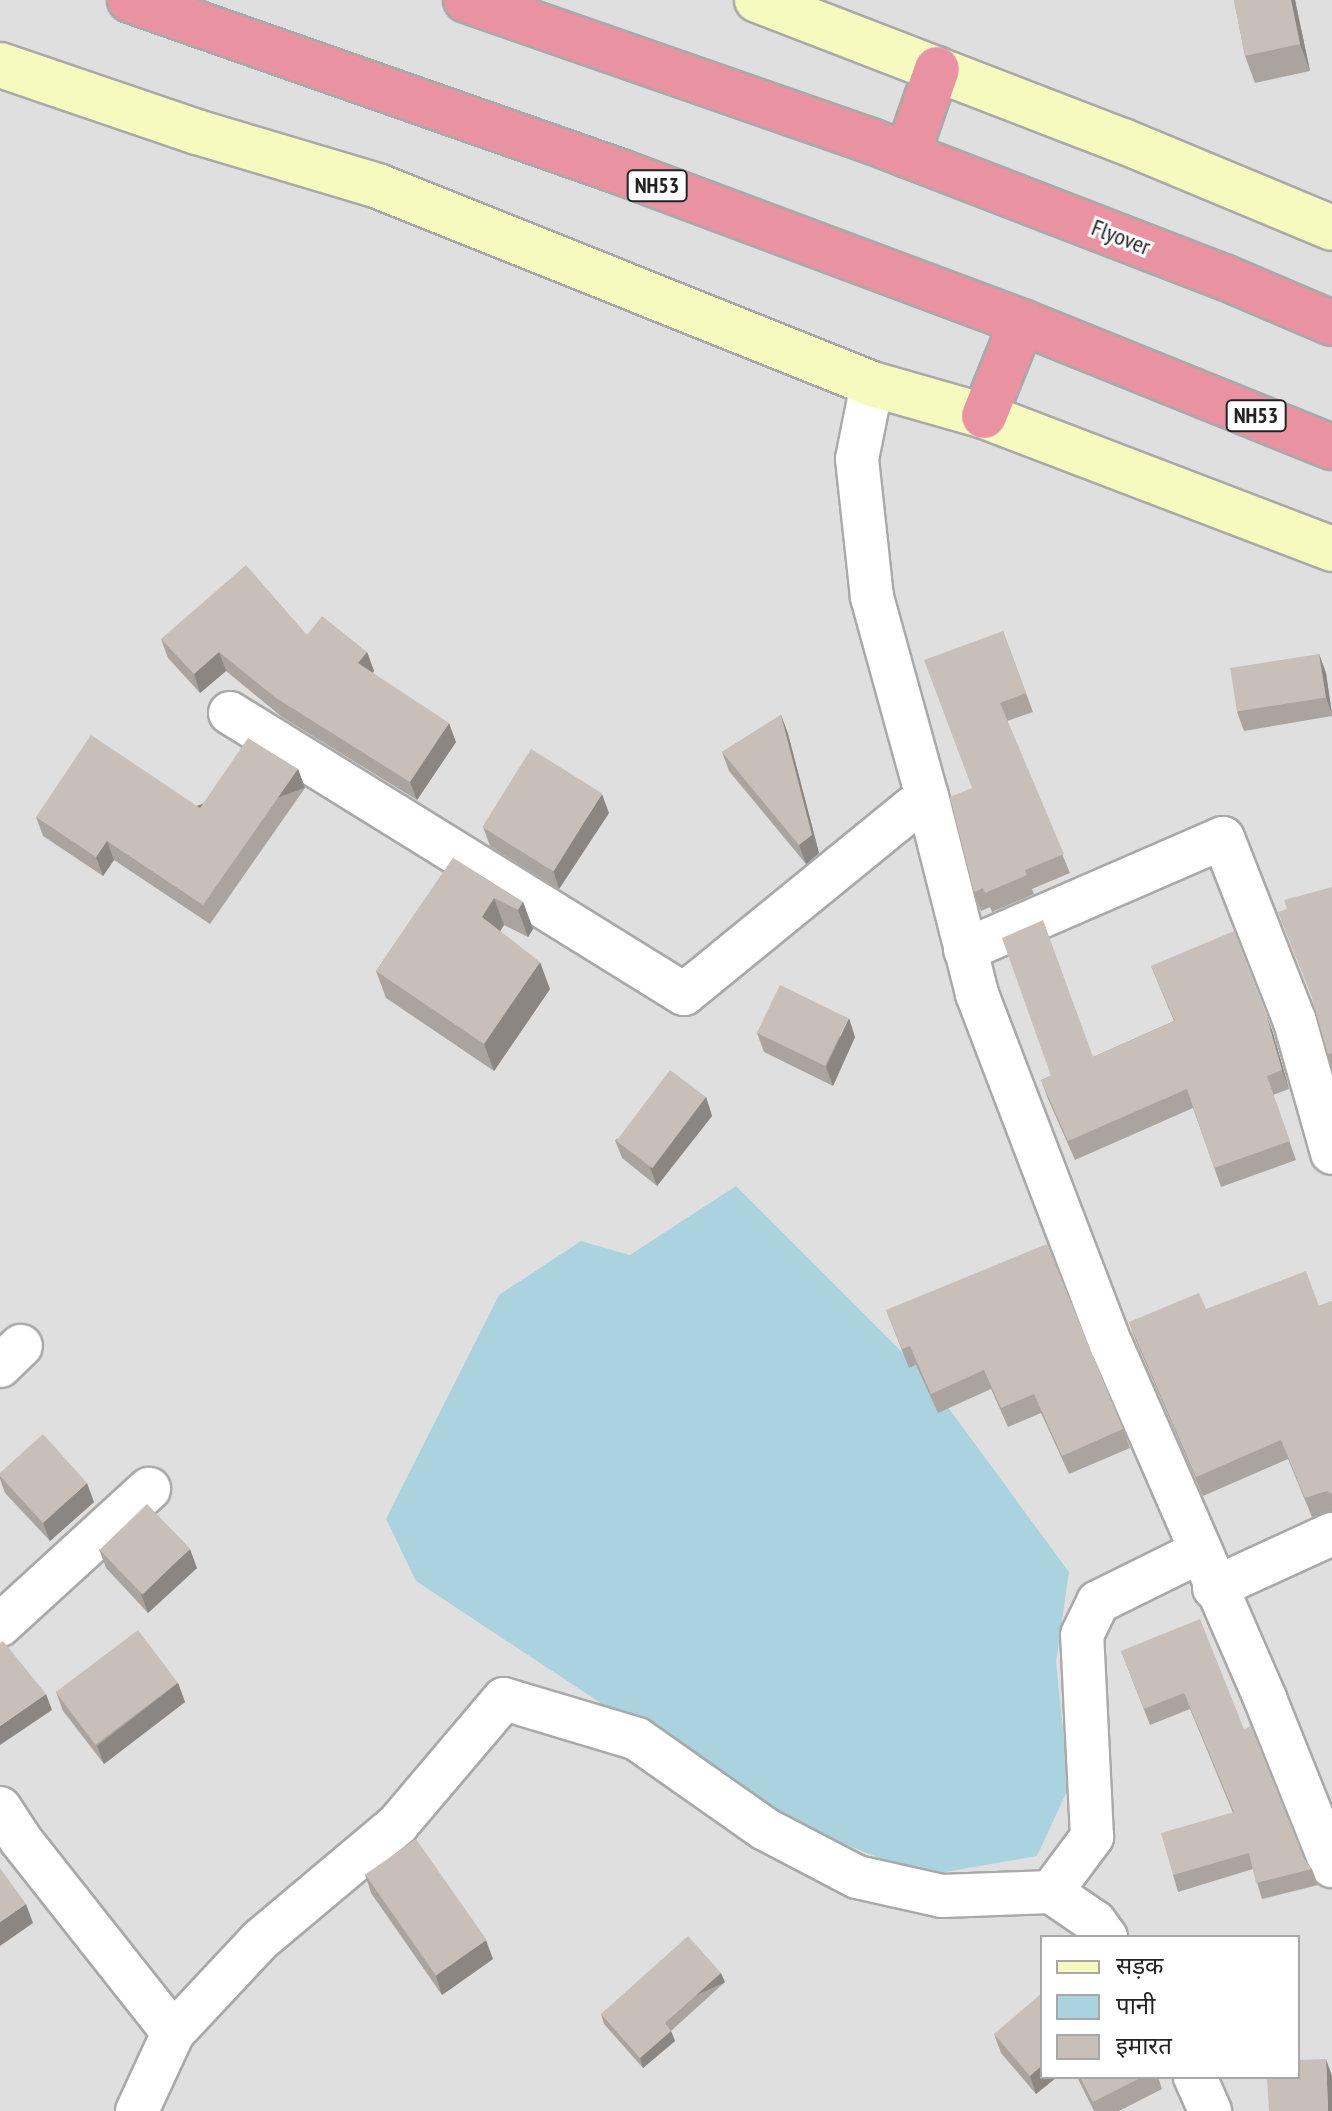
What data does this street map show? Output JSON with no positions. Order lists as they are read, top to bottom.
{
  "streets": {
    "highway": ["NH53", "Flyover"]
  },
  "legend": ["सड़क", "पानी", "इमारत"]
}
